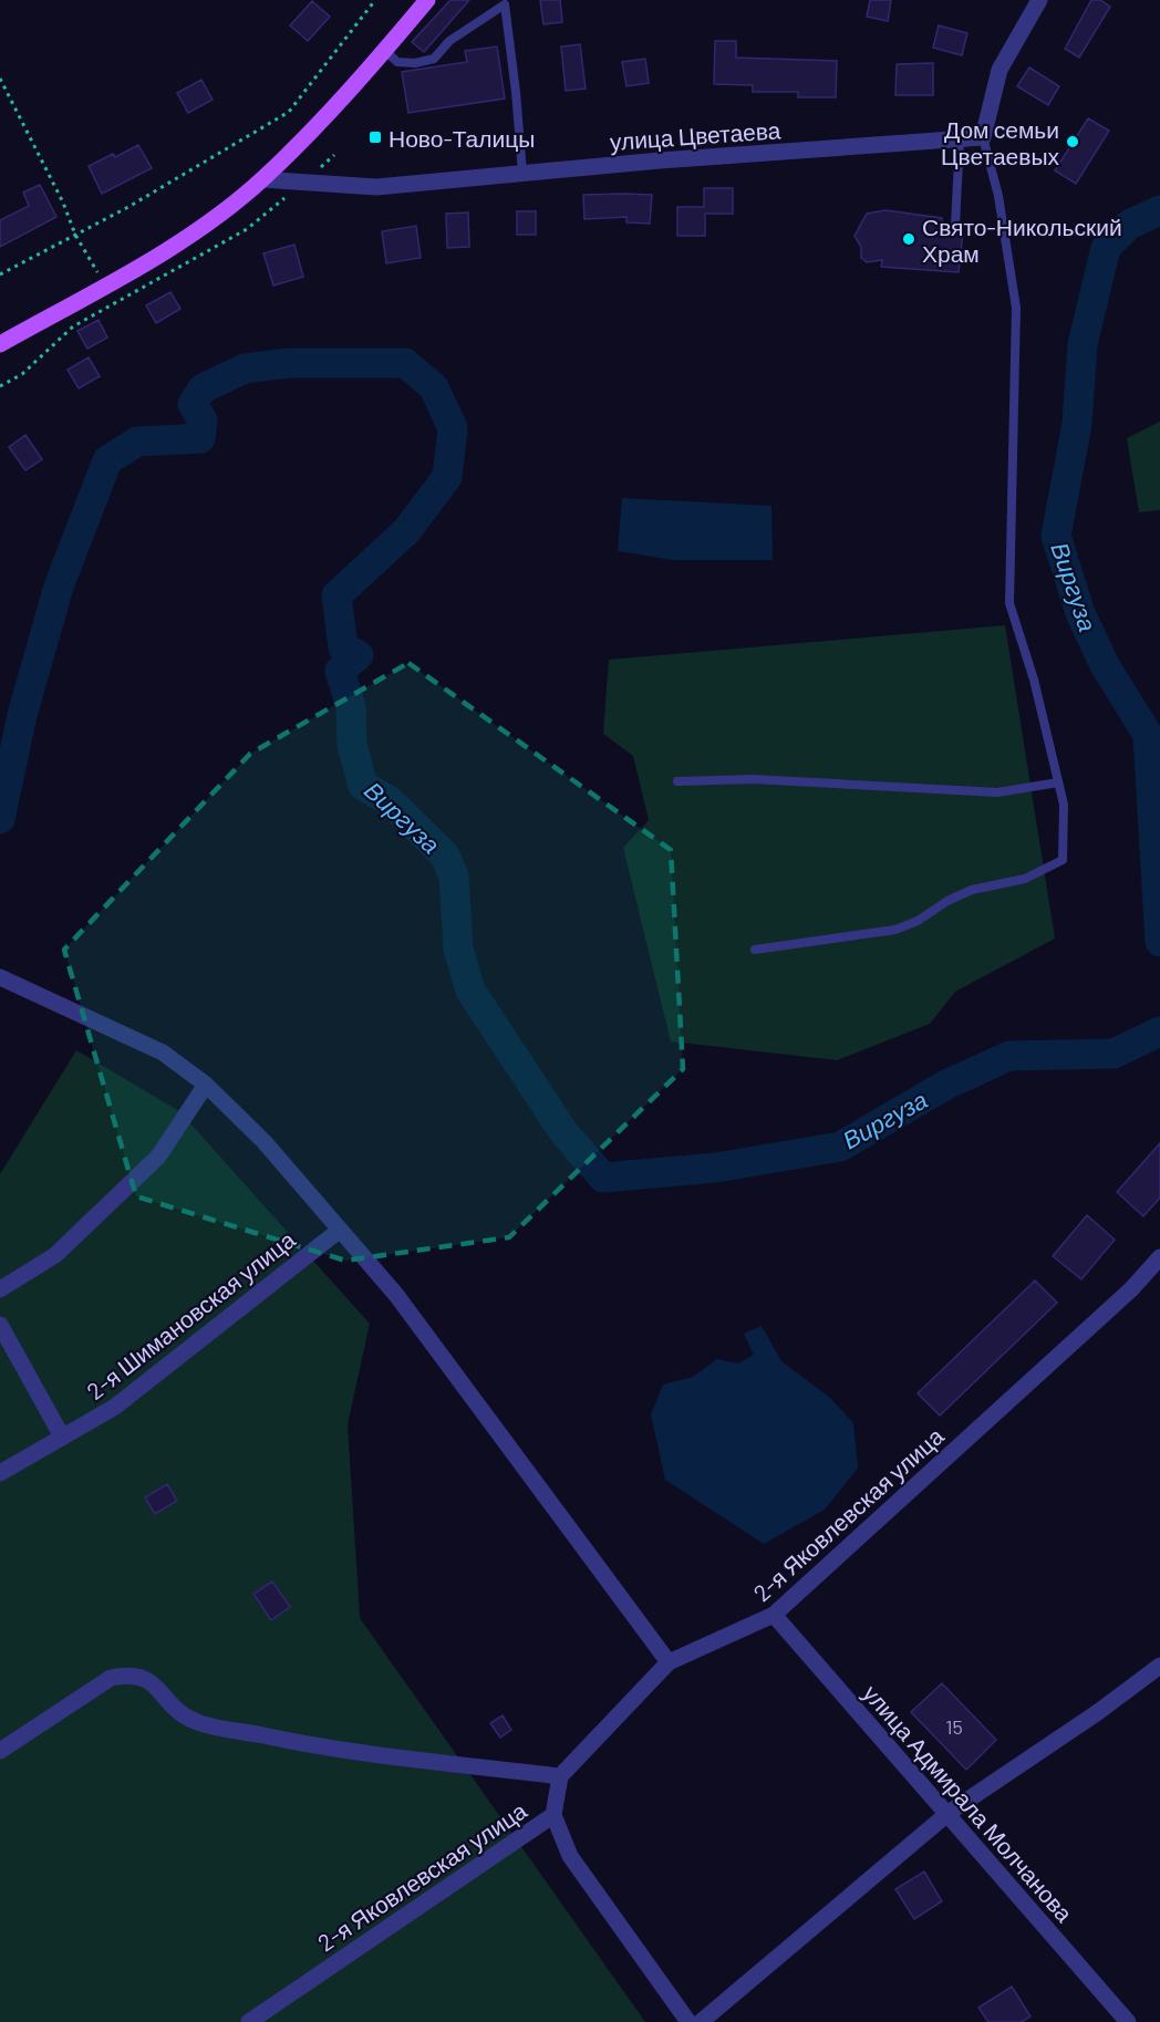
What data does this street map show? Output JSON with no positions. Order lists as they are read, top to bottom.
{
  "streets": {
    "street": [
      "улица Цветаева",
      "2-я Шимановская улица",
      "2-я Яковлевская улица",
      "улица Адмирала Молчанова"
    ]
  },
  "crossings": [
    ["2-я Яковлевская улица", "улица Адмирала Молчанова"]
  ],
  "water": ["Виргуза"],
  "places": {
    "transit": ["Ново-Талицы"],
    "other": ["Дом семьи Цветаевых", "Свято-Никольский Храм"]
  },
  "house_numbers": ["15"]
}
